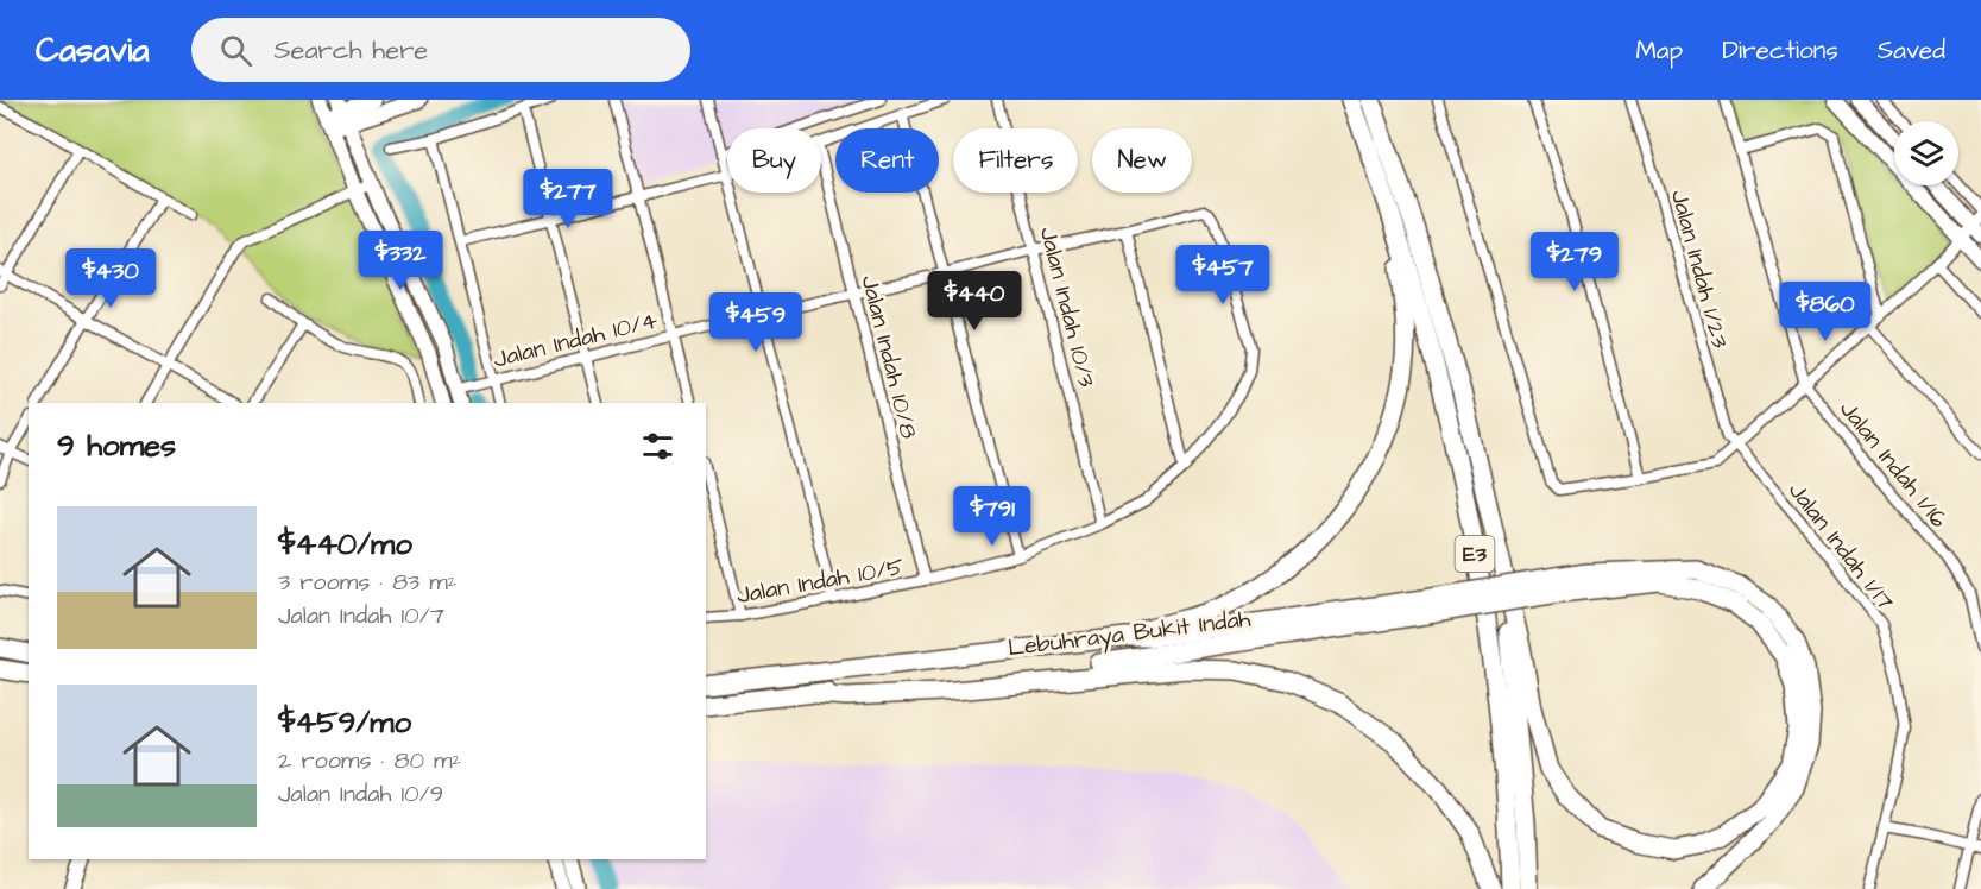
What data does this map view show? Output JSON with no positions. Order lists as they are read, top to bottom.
{
  "streets": {
    "highway": ["E3", "Lebuhraya Bukit Indah"],
    "street": [
      "Jalan Indah 1/23",
      "Jalan Indah 10/3",
      "Jalan Indah 10/4",
      "Jalan Indah 10/8",
      "Jalan Indah 1/16",
      "Jalan Indah 1/17",
      "Jalan Indah 10/5"
    ]
  },
  "crossings": [
    ["Jalan Indah 1/23", "Jalan Indah 1/17"],
    ["Jalan Indah 10/3", "Jalan Indah 10/4"],
    ["Jalan Indah 10/3", "Jalan Indah 10/5"],
    ["Jalan Indah 10/4", "Jalan Indah 10/8"],
    ["Jalan Indah 10/4", "Jalan Indah 10/5"],
    ["Jalan Indah 10/8", "Jalan Indah 10/5"]
  ],
  "page": {
    "header": "Casavia",
    "search": "Search here",
    "nav": ["Map", "Directions", "Saved"],
    "chip": [
      "Buy",
      "Rent",
      "Filters",
      "New"
    ],
    "price": [
      "$277",
      "$332",
      "$279",
      "$457",
      "$430",
      "$440",
      "$860",
      "$459",
      "$791"
    ],
    "heading": "9 homes",
    "list": [
      {
        "name": "$440/mo",
        "note": "3 rooms · 83 m² · Jalan Indah 10/7"
      },
      {
        "name": "$459/mo",
        "note": "2 rooms · 80 m² · Jalan Indah 10/9"
      }
    ]
  }
}
